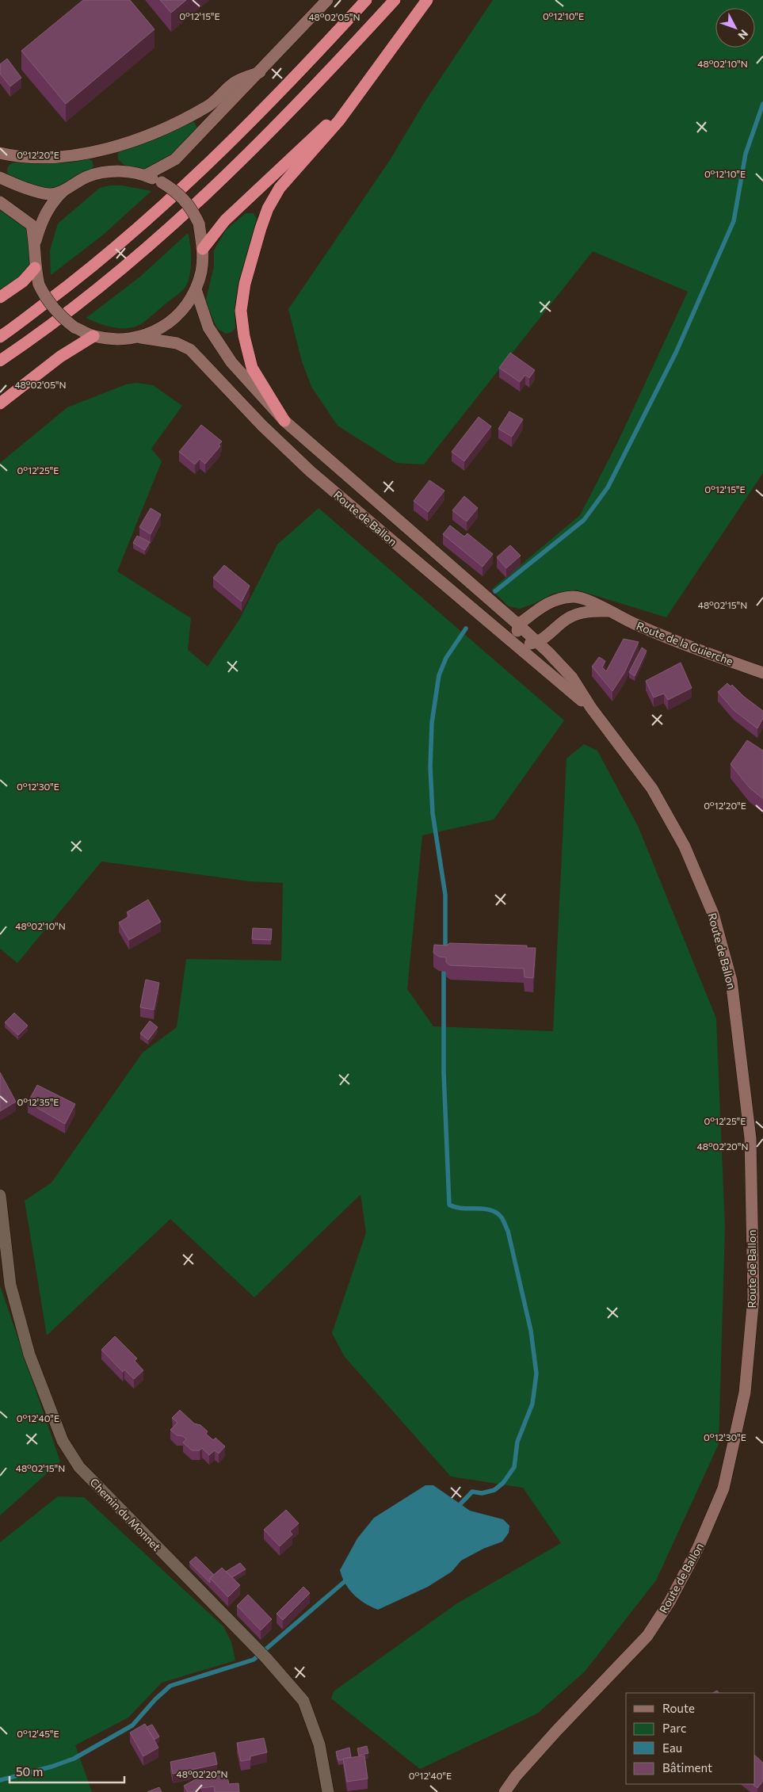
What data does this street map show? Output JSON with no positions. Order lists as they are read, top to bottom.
{
  "streets": {
    "main road": ["Route de Ballon", "Route de la Guierche"],
    "street": ["Chemin du Monnet"]
  },
  "crossings": [
    ["Route de Ballon", "Route de la Guierche"]
  ],
  "legend": [
    "Route",
    "Parc",
    "Eau",
    "Bâtiment"
  ],
  "scale_bar": "50 m",
  "north": "bottom right",
  "coordinates": [
    "0°12'15\"E",
    "0°12'10\"E",
    "48°02'05\"N",
    "48°02'10\"N",
    "0°12'20\"E",
    "0°12'25\"E",
    "48°02'15\"N",
    "0°12'30\"E",
    "0°12'35\"E",
    "48°02'20\"N",
    "0°12'40\"E",
    "0°12'45\"E"
  ]
}
